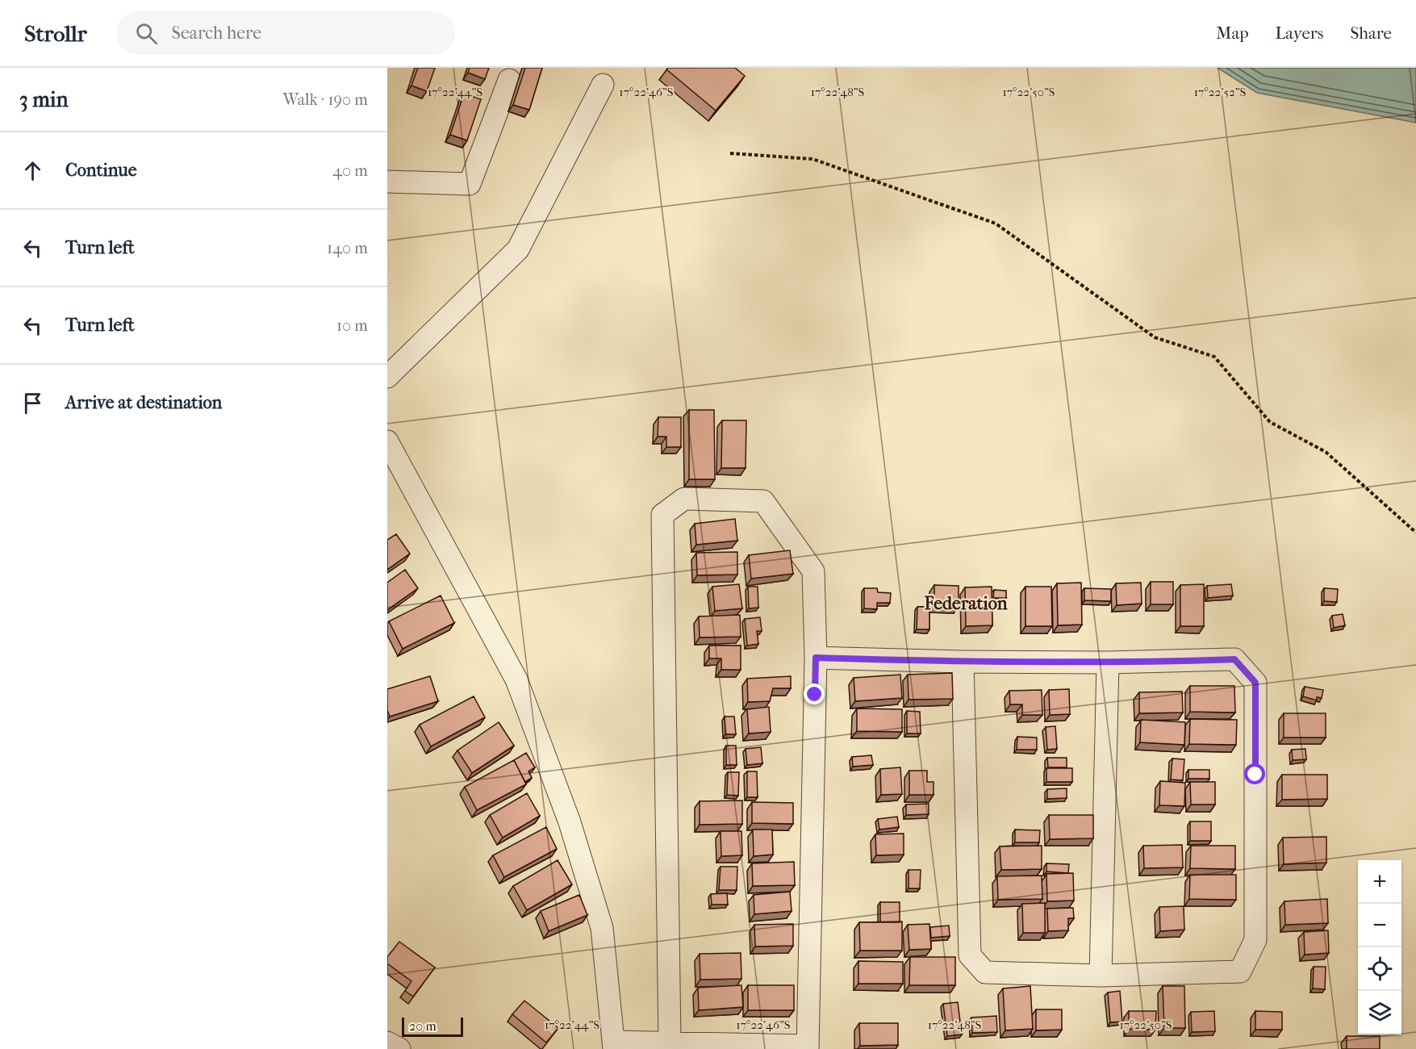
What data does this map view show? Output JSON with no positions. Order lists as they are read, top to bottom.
{
  "districts": ["Federation"],
  "scale_bar": "20 m",
  "page": {
    "header": "Strollr",
    "search": "Search here",
    "nav": ["Map", "Layers", "Share"],
    "heading": ["3 min", "Walk · 190 m"],
    "list": [
      ["Continue", "40 m"],
      ["Turn left", "140 m"],
      ["Turn left", "10 m"],
      "Arrive at destination"
    ],
    "map_buttons": ["+", "−"],
    "scale": "20 m"
  },
  "coordinates": [
    "17°22'44\"S",
    "17°22'46\"S",
    "17°22'48\"S",
    "17°22'50\"S",
    "17°22'52\"S"
  ]
}
